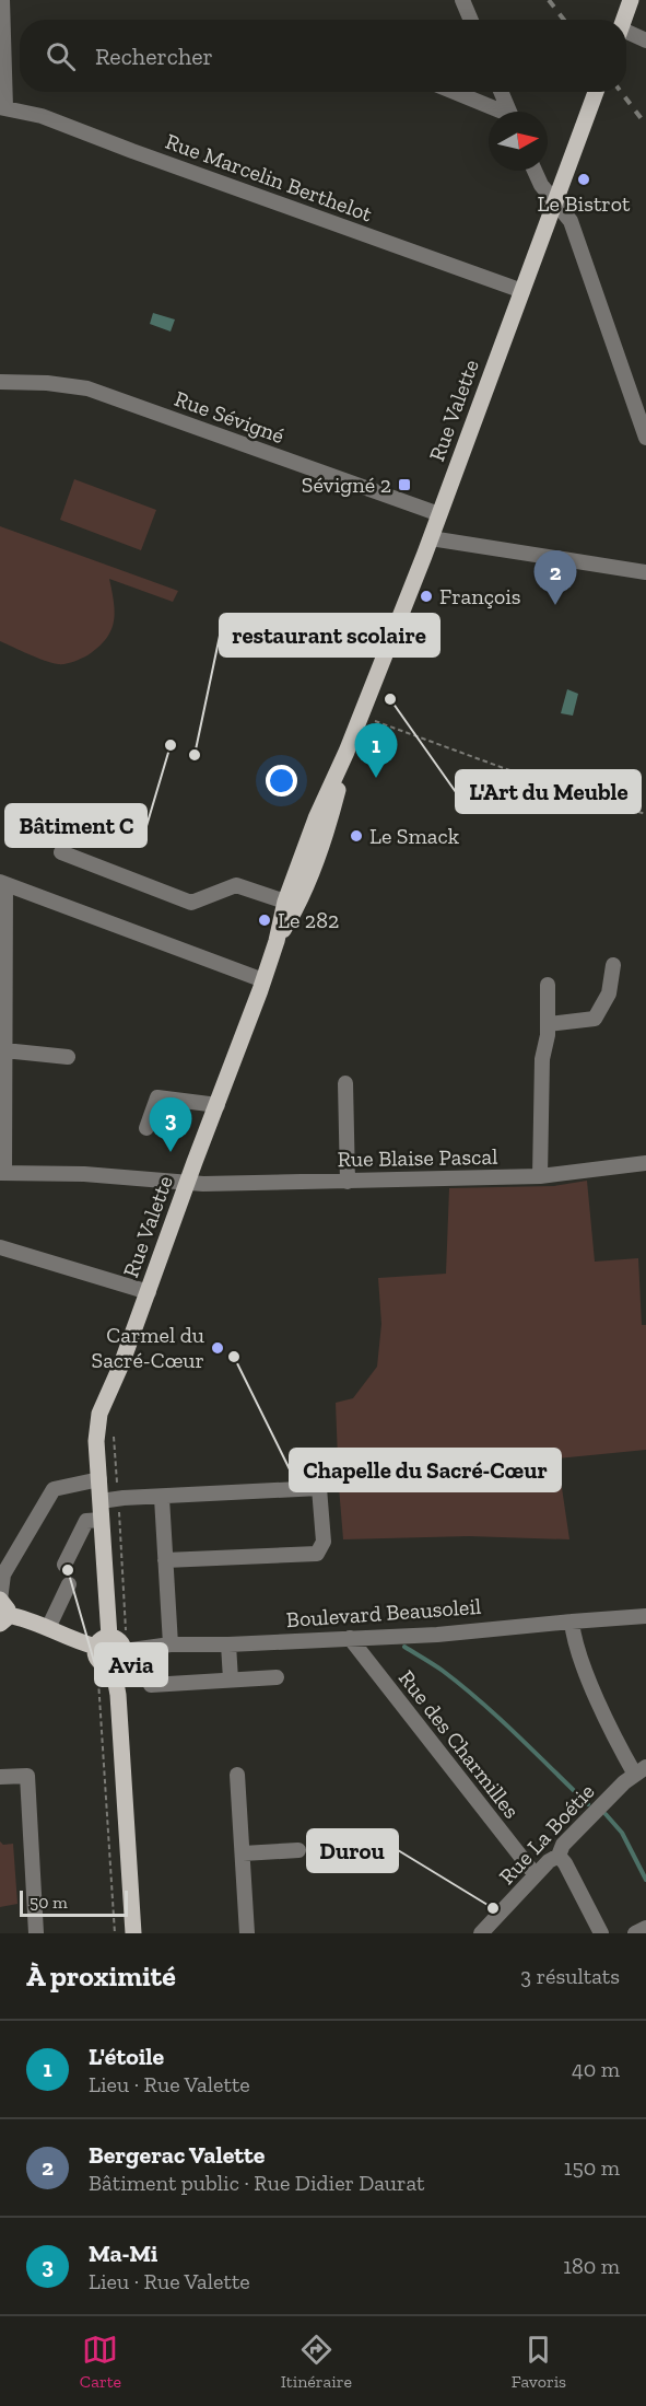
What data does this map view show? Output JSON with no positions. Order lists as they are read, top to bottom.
{
  "streets": {
    "main road": ["Rue Valette", "Boulevard Beausoleil"],
    "street": [
      "Rue Marcelin Berthelot",
      "Rue Sévigné",
      "Rue Blaise Pascal",
      "Rue des Charmilles",
      "Rue La Boétie"
    ]
  },
  "crossings": [
    ["Rue Marcelin Berthelot", "Rue Valette"],
    ["Rue Valette", "Rue Sévigné"],
    ["Rue Valette", "Rue Blaise Pascal"],
    ["Rue Valette", "Boulevard Beausoleil"],
    ["Boulevard Beausoleil", "Rue des Charmilles"],
    ["Rue des Charmilles", "Rue La Boétie"]
  ],
  "places": {
    "other": [
      "Le Bistrot",
      "François",
      "L'Art du Meuble",
      "Bâtiment C",
      "restaurant scolaire",
      "Le Smack",
      "Le 282",
      "Carmel du Sacré-Cœur",
      "Chapelle du Sacré-Cœur",
      "Avia",
      "Durou"
    ],
    "transit": ["Sévigné 2"]
  },
  "scale_bar": "50 m",
  "north": "right",
  "page": {
    "search": "Rechercher",
    "pins": ["2", "1", "3"],
    "scale": "50 m",
    "heading": ["À proximité", "3 résultats"],
    "list": [
      {
        "mark": "1",
        "name": "L'étoile",
        "note": "Lieu · Rue Valette",
        "value": "40 m"
      },
      {
        "mark": "2",
        "name": "Bergerac Valette",
        "note": "Bâtiment public · Rue Didier Daurat",
        "value": "150 m"
      },
      {
        "mark": "3",
        "name": "Ma-Mi",
        "note": "Lieu · Rue Valette",
        "value": "180 m"
      }
    ],
    "nav": ["Carte", "Itinéraire", "Favoris"]
  }
}
